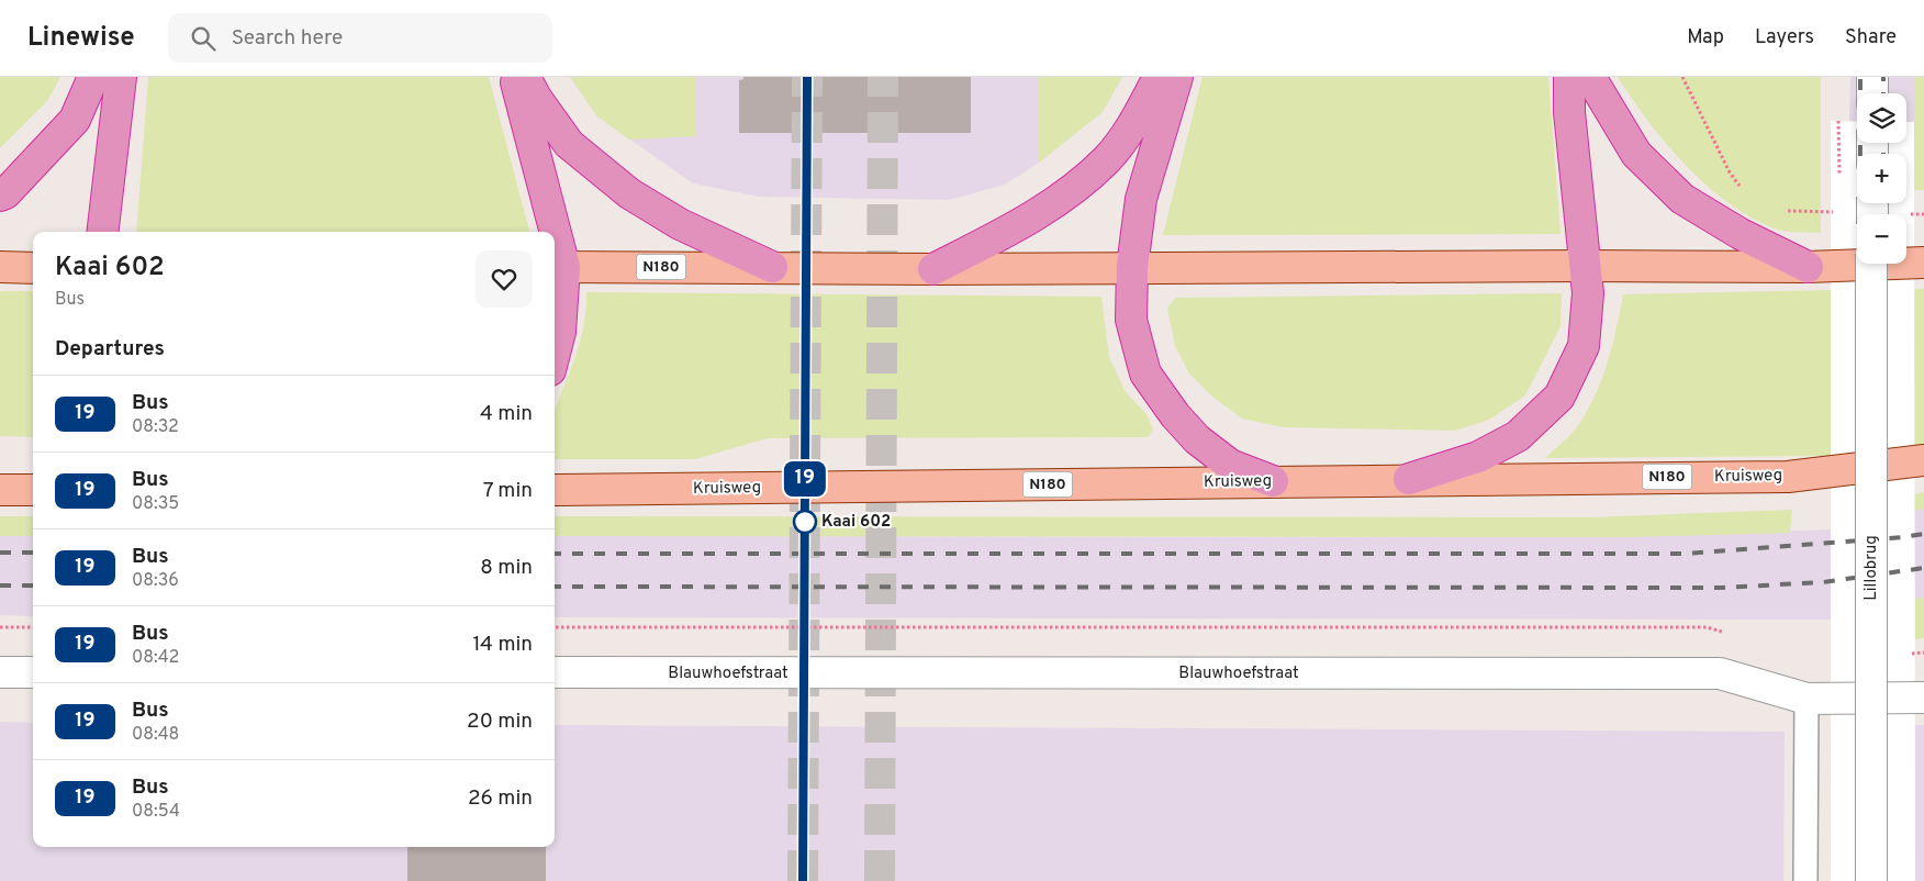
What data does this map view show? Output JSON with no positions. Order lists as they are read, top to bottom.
{
  "streets": {
    "main road": ["N180", "Kruisweg"],
    "street": ["Lillobrug", "Blauwhoefstraat"]
  },
  "places": ["Kaai 602"],
  "lines": ["bus line 19"],
  "page": {
    "header": "Linewise",
    "search": "Search here",
    "nav": ["Map", "Layers", "Share"],
    "on_map": "19",
    "map_buttons": ["+", "−"],
    "heading": [
      ["Kaai 602", "Bus"],
      "Departures"
    ],
    "list": [
      {
        "mark": "19",
        "name": "Bus",
        "note": "08:32",
        "value": "4 min"
      },
      {
        "mark": "19",
        "name": "Bus",
        "note": "08:35",
        "value": "7 min"
      },
      {
        "mark": "19",
        "name": "Bus",
        "note": "08:36",
        "value": "8 min"
      },
      {
        "mark": "19",
        "name": "Bus",
        "note": "08:42",
        "value": "14 min"
      },
      {
        "mark": "19",
        "name": "Bus",
        "note": "08:48",
        "value": "20 min"
      },
      {
        "mark": "19",
        "name": "Bus",
        "note": "08:54",
        "value": "26 min"
      }
    ]
  }
}
